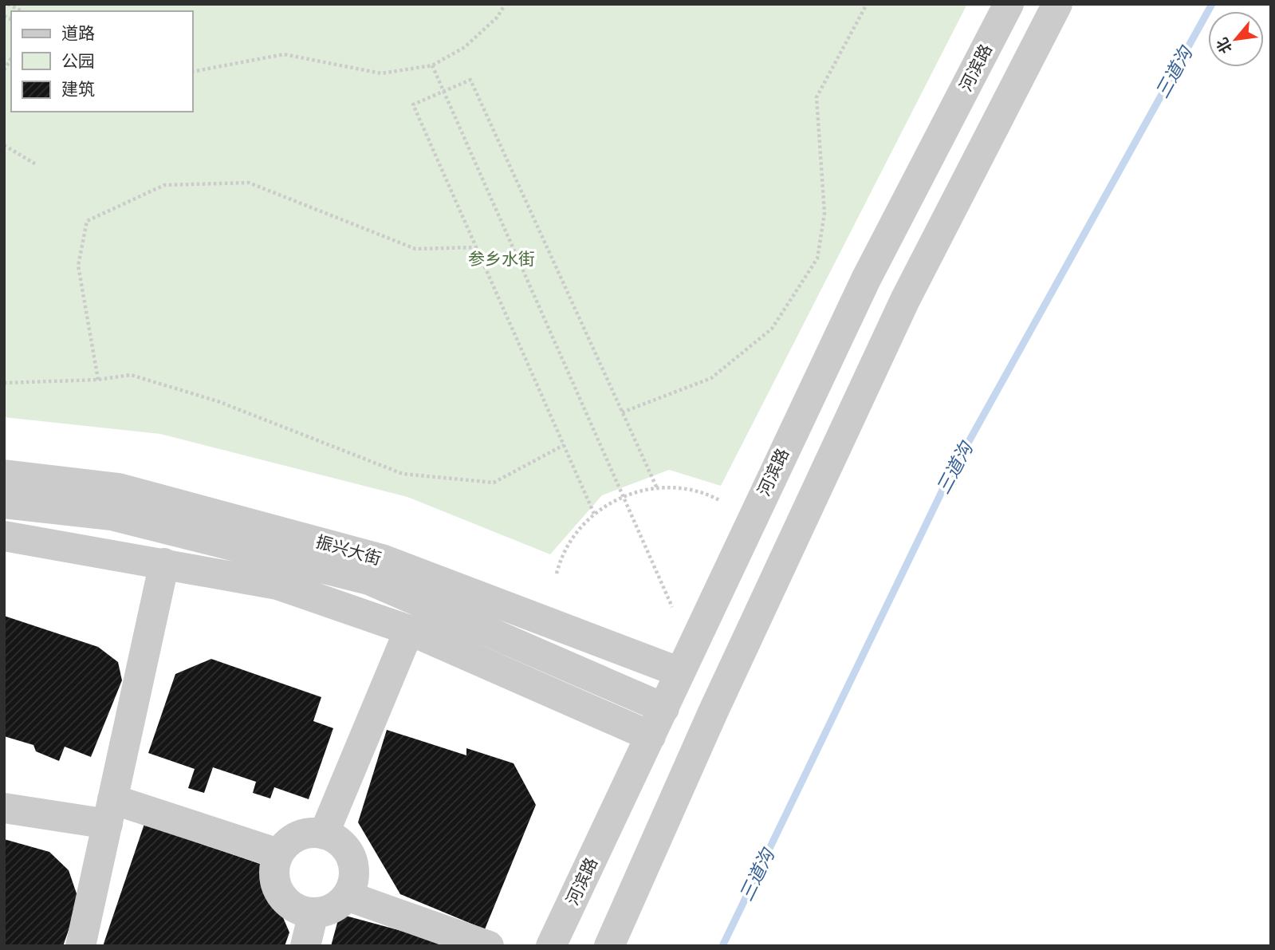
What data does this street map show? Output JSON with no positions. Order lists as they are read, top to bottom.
{
  "streets": {
    "street": ["河滨路", "振兴大街"]
  },
  "crossings": [
    ["河滨路", "振兴大街"]
  ],
  "water": ["三道沟"],
  "parks": ["参乡水街"],
  "legend": ["道路", "公园", "建筑"],
  "north": "bottom left"
}
